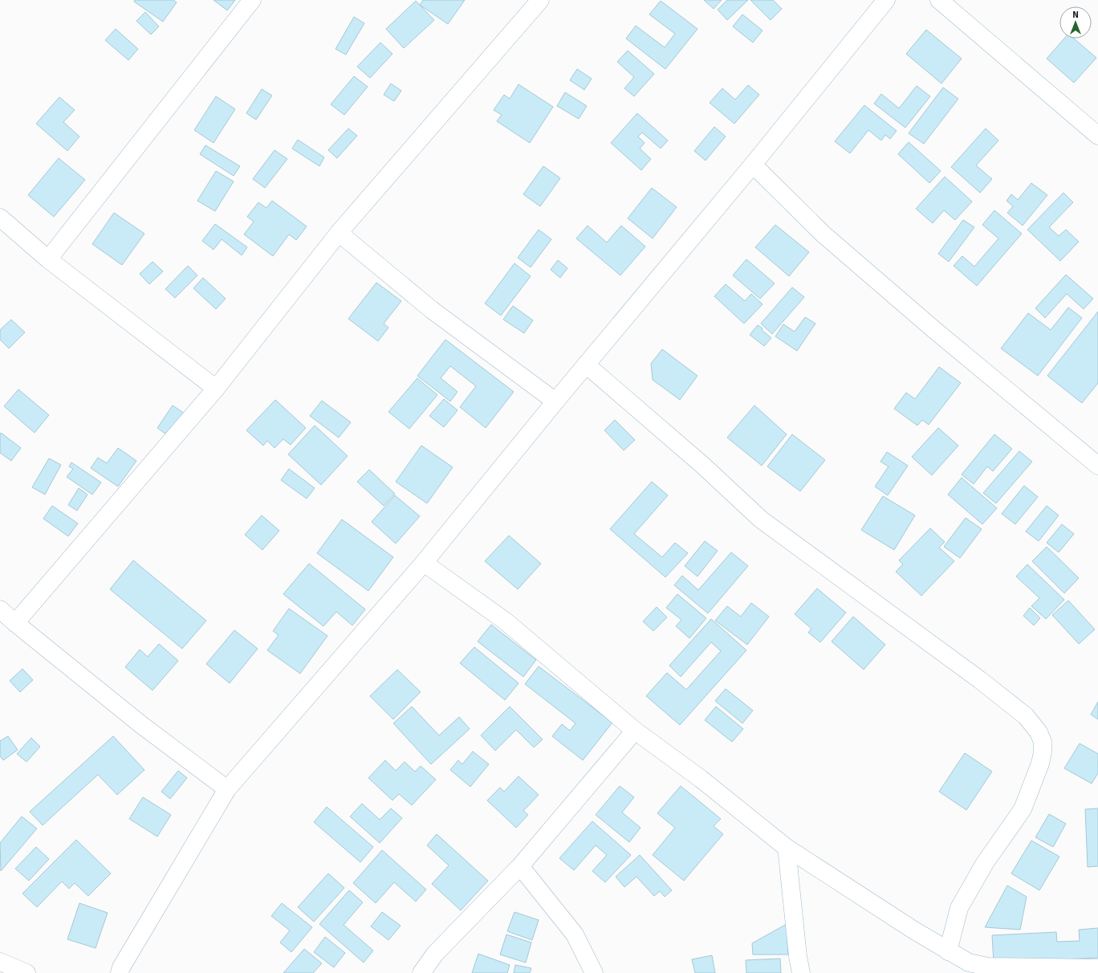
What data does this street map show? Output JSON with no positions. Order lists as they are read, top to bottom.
{
  "north": "top"
}
